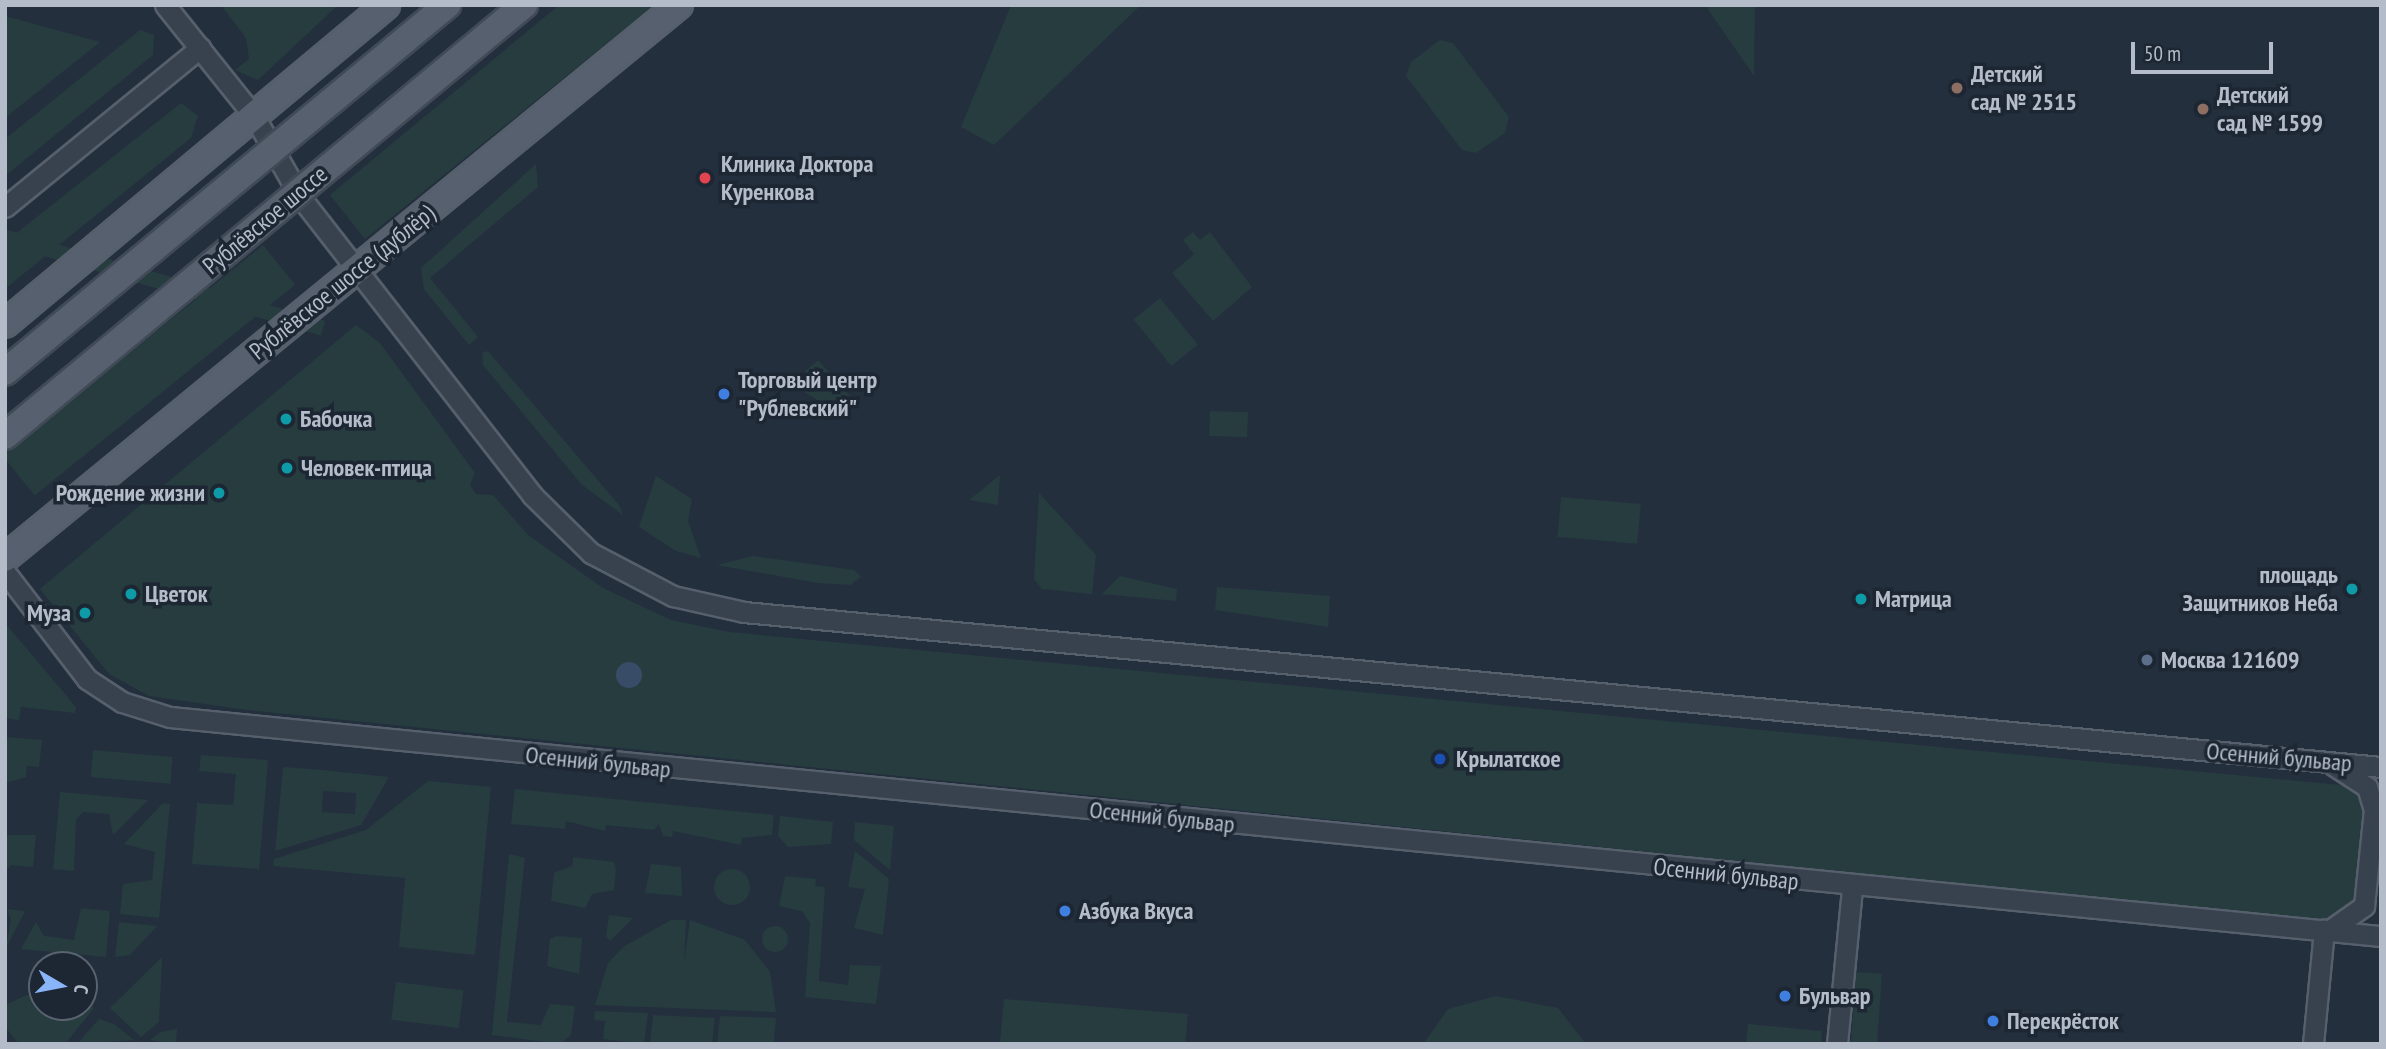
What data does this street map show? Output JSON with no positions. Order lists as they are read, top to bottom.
{
  "streets": {
    "main road": ["Рублёвское шоссе", "Рублёвское шоссе (дублёр)"],
    "street": ["Осенний бульвар"]
  },
  "crossings": [
    ["Рублёвское шоссе (дублёр)", "Осенний бульвар"]
  ],
  "places": [
    "Детский сад № 2515",
    "Детский сад № 1599",
    "Клиника Доктора Куренкова",
    "Торговый центр \"Рублевский\"",
    "Бабочка",
    "Человек-птица",
    "Рождение жизни",
    "площадь Защитников Неба",
    "Цветок",
    "Матрица",
    "Муза",
    "Москва 121609",
    "Крылатское",
    "Азбука Вкуса",
    "Бульвар",
    "Перекрёсток"
  ],
  "scale_bar": "50 m",
  "north": "right"
}
